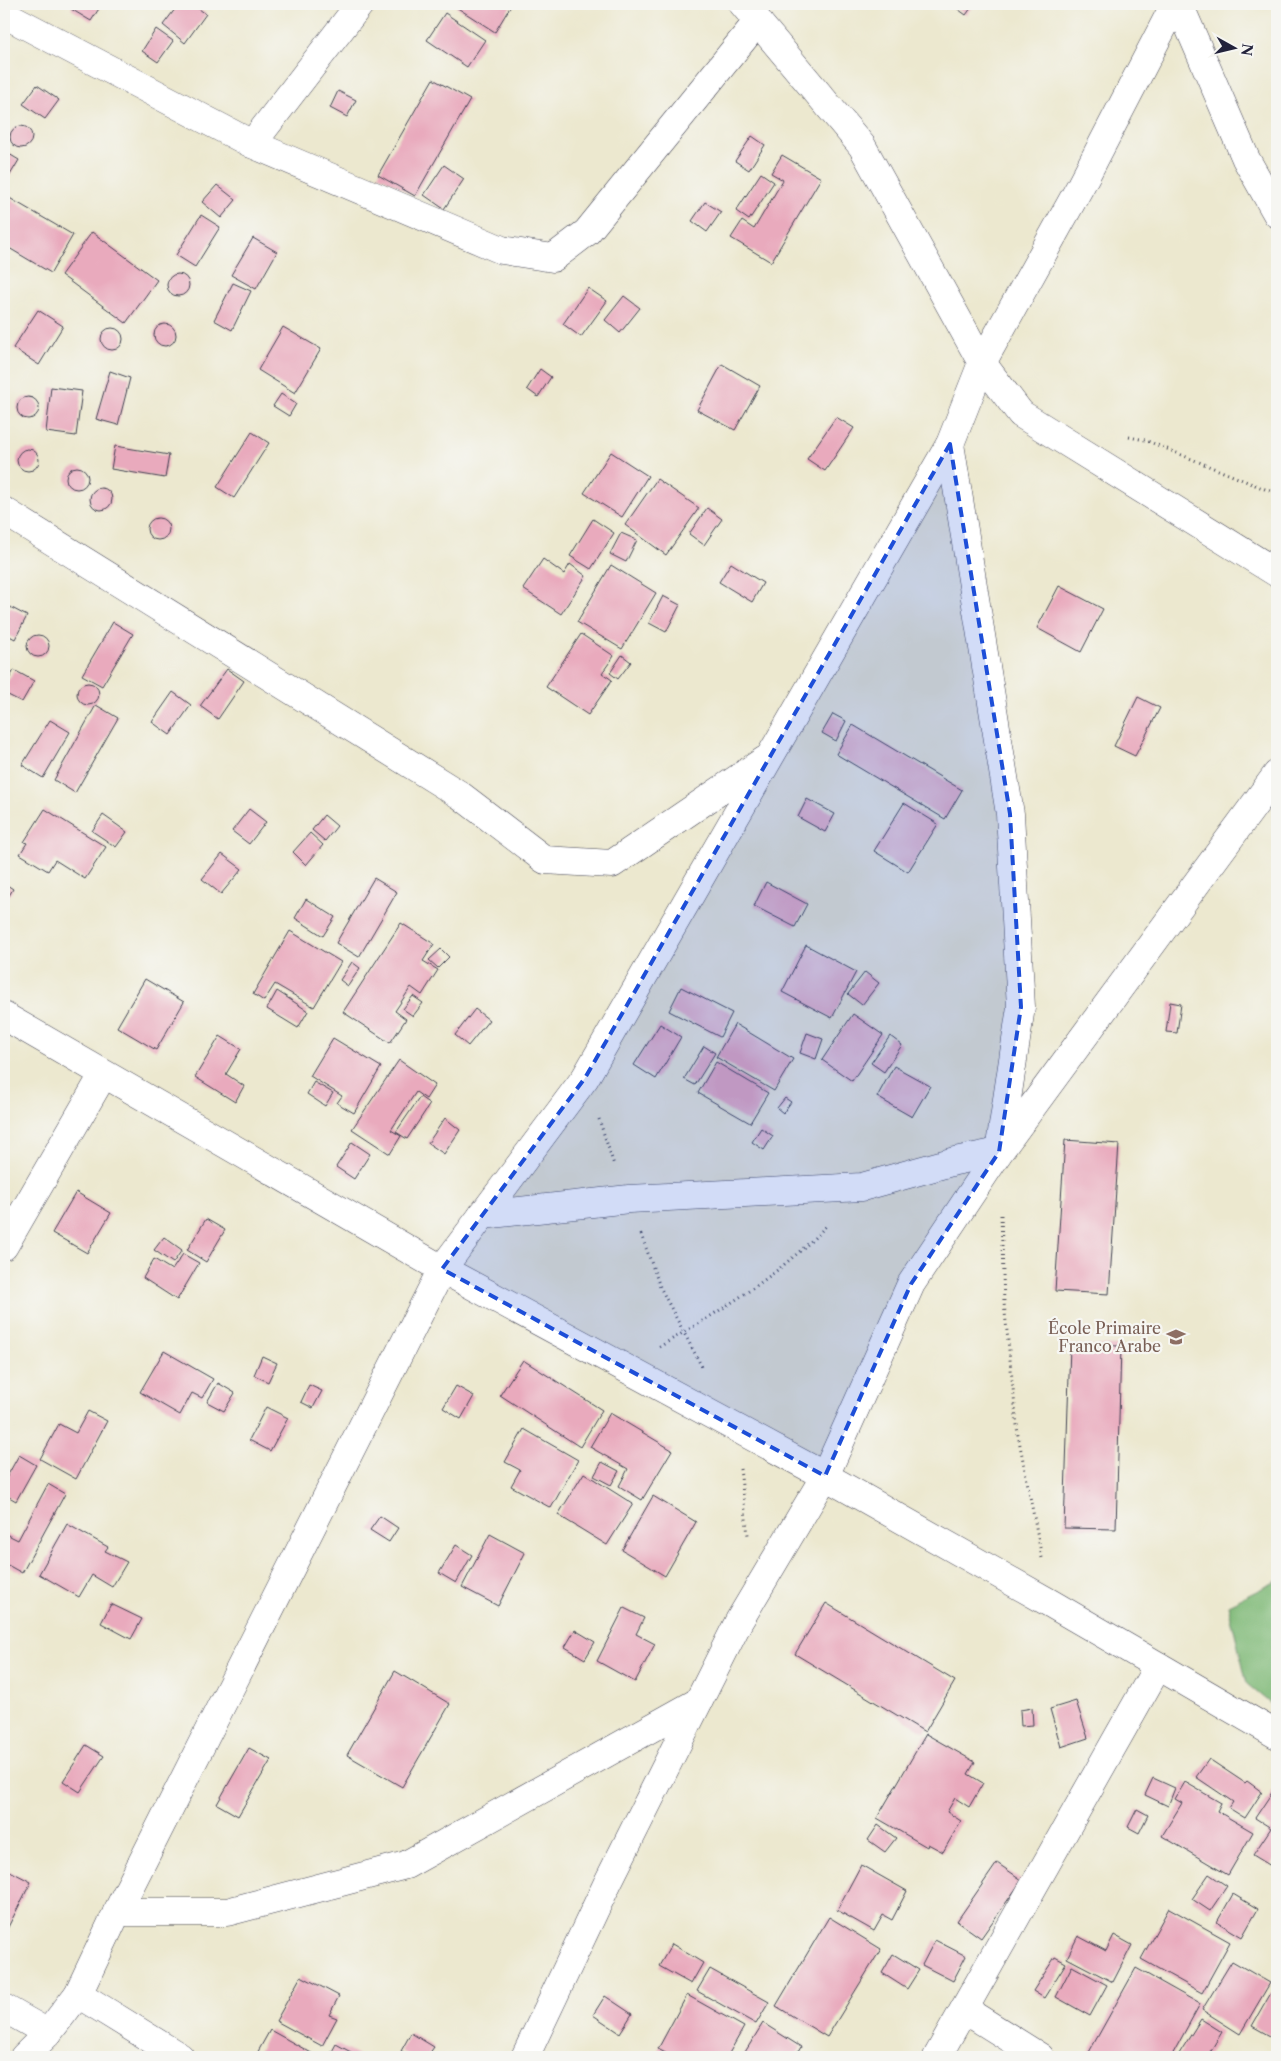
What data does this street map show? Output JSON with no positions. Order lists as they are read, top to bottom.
{
  "places": {
    "school or university": ["École Primaire Franco Arabe"]
  },
  "north": "right"
}
